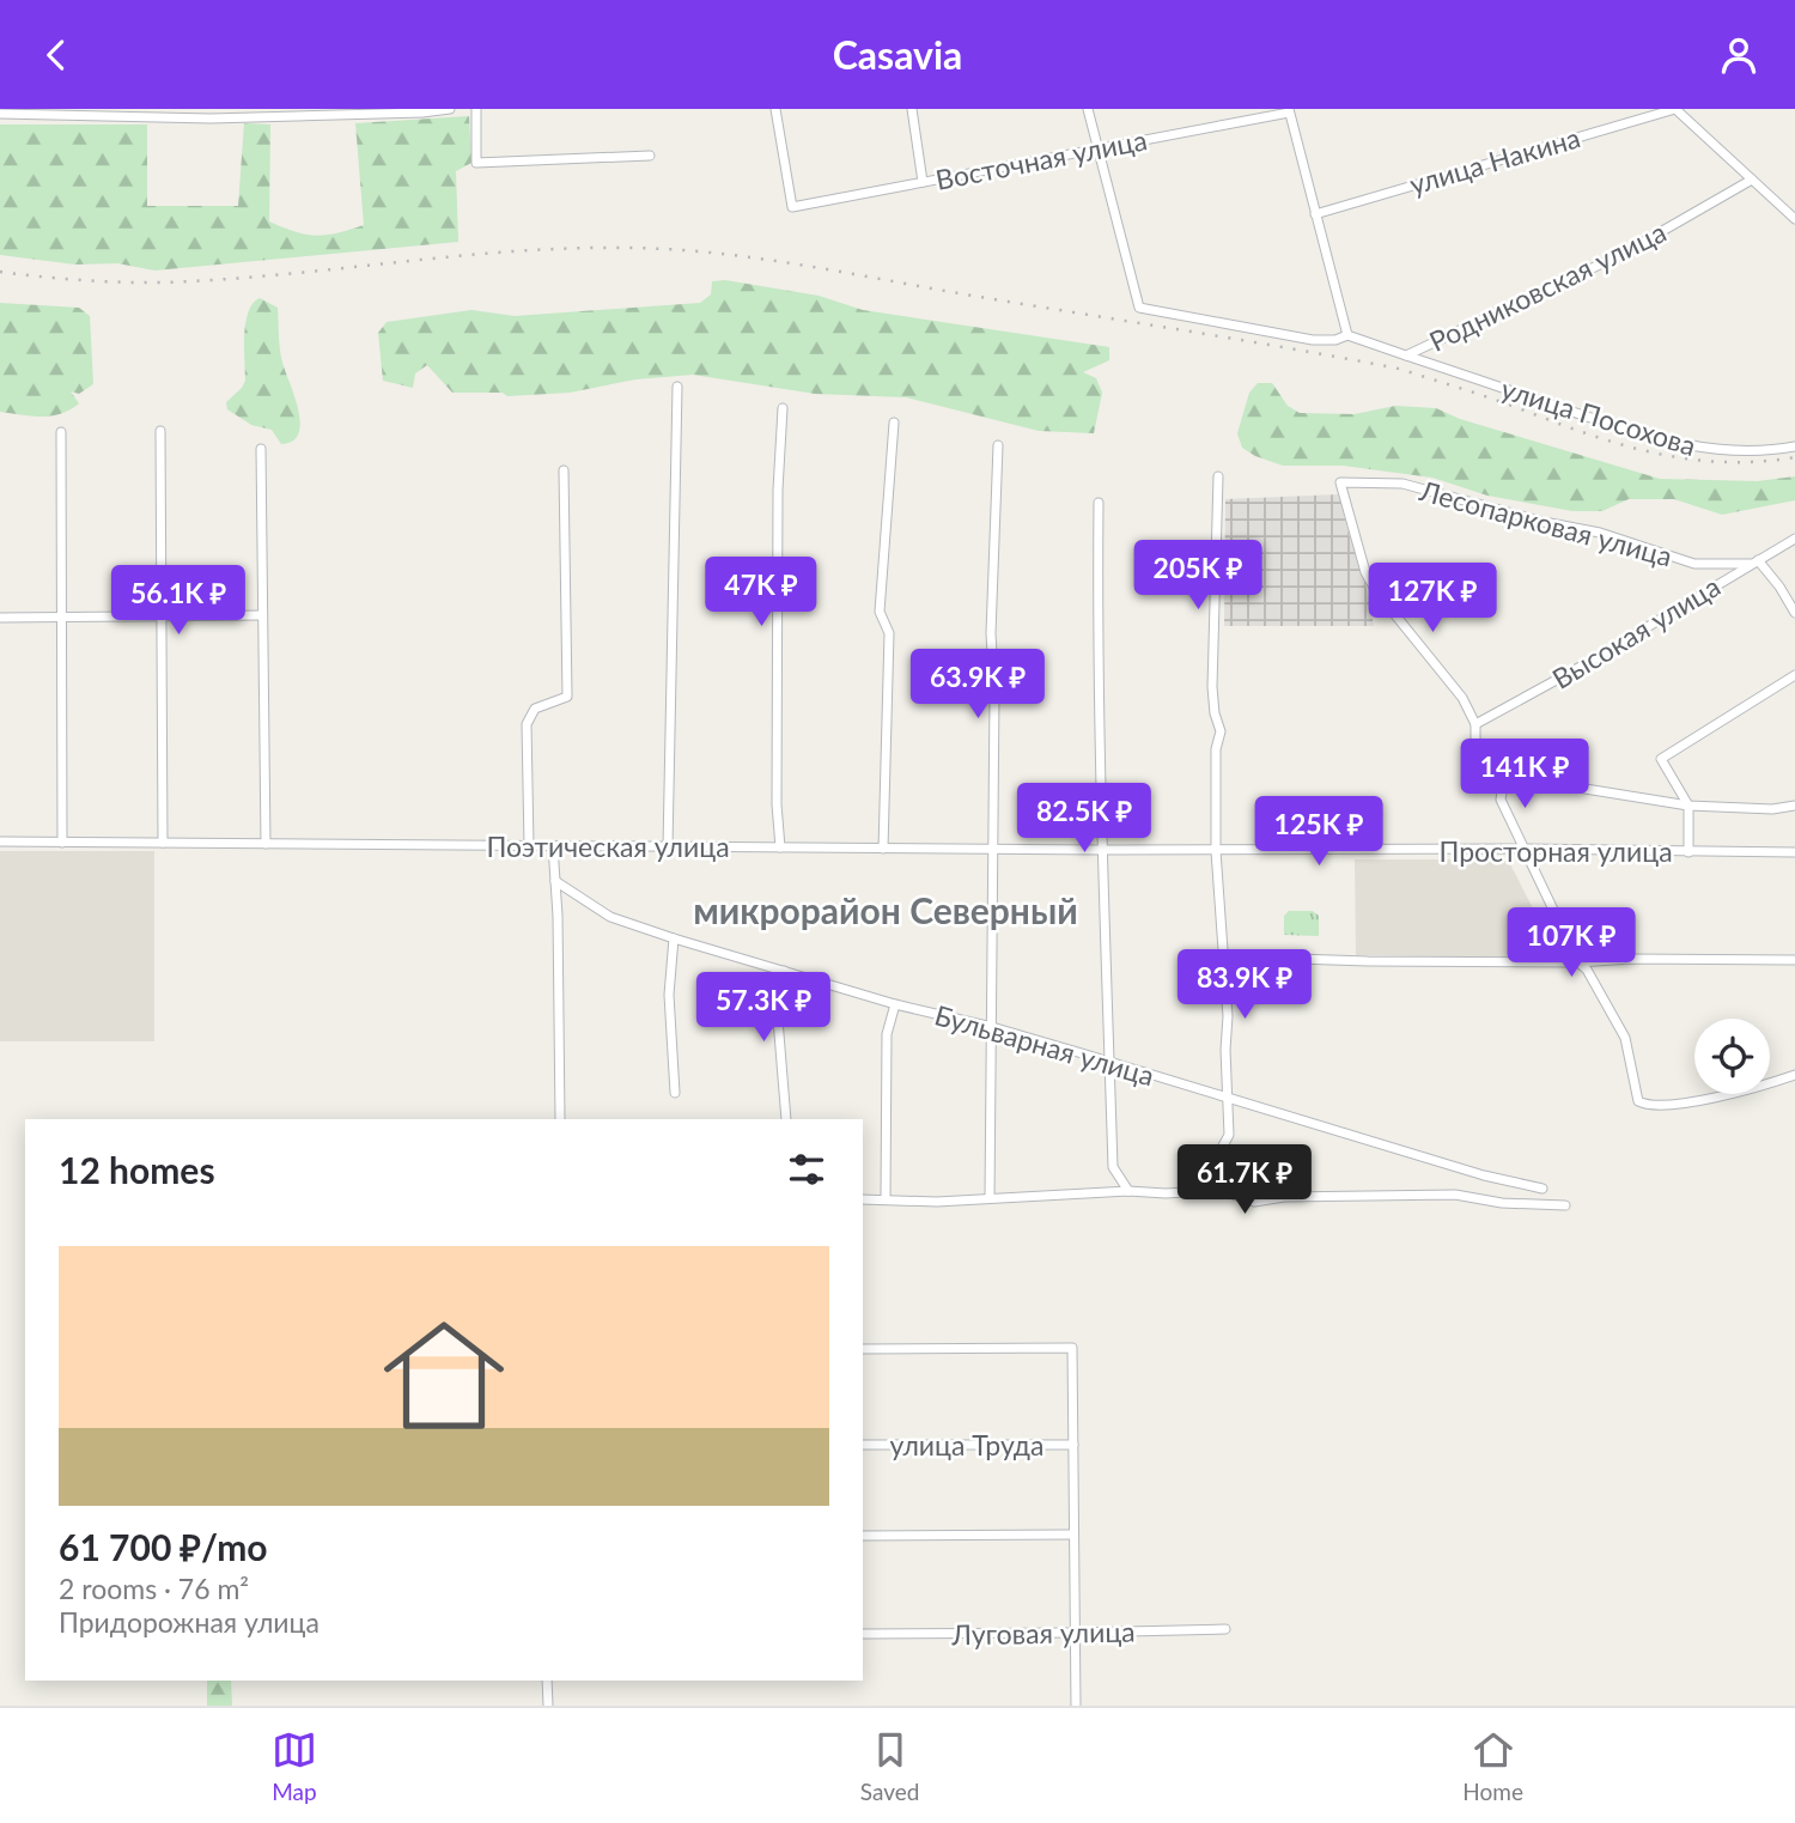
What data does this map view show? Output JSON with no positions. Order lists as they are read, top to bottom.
{
  "streets": {
    "street": [
      "Восточная улица",
      "улица Накина",
      "Родниковская улица",
      "улица Посохова",
      "Лесопарковая улица",
      "Высокая улица",
      "Поэтическая улица",
      "Просторная улица",
      "Бульварная улица",
      "улица Труда",
      "Луговая улица"
    ]
  },
  "crossings": [
    ["Восточная улица", "Родниковская улица"],
    ["Родниковская улица", "улица Посохова"],
    ["Лесопарковая улица", "Высокая улица"],
    ["Поэтическая улица", "Просторная улица"]
  ],
  "districts": ["микрорайон Северный"],
  "page": {
    "header": "Casavia",
    "price": [
      "205K ₽",
      "47K ₽",
      "127K ₽",
      "56.1K ₽",
      "63.9K ₽",
      "141K ₽",
      "82.5K ₽",
      "125K ₽",
      "107K ₽",
      "83.9K ₽",
      "57.3K ₽",
      "61.7K ₽"
    ],
    "heading": "12 homes",
    "list": [
      {
        "name": "61 700 ₽/mo",
        "note": "2 rooms · 76 m² · Придорожная улица"
      }
    ],
    "tabs": ["Map", "Saved", "Home"]
  }
}
